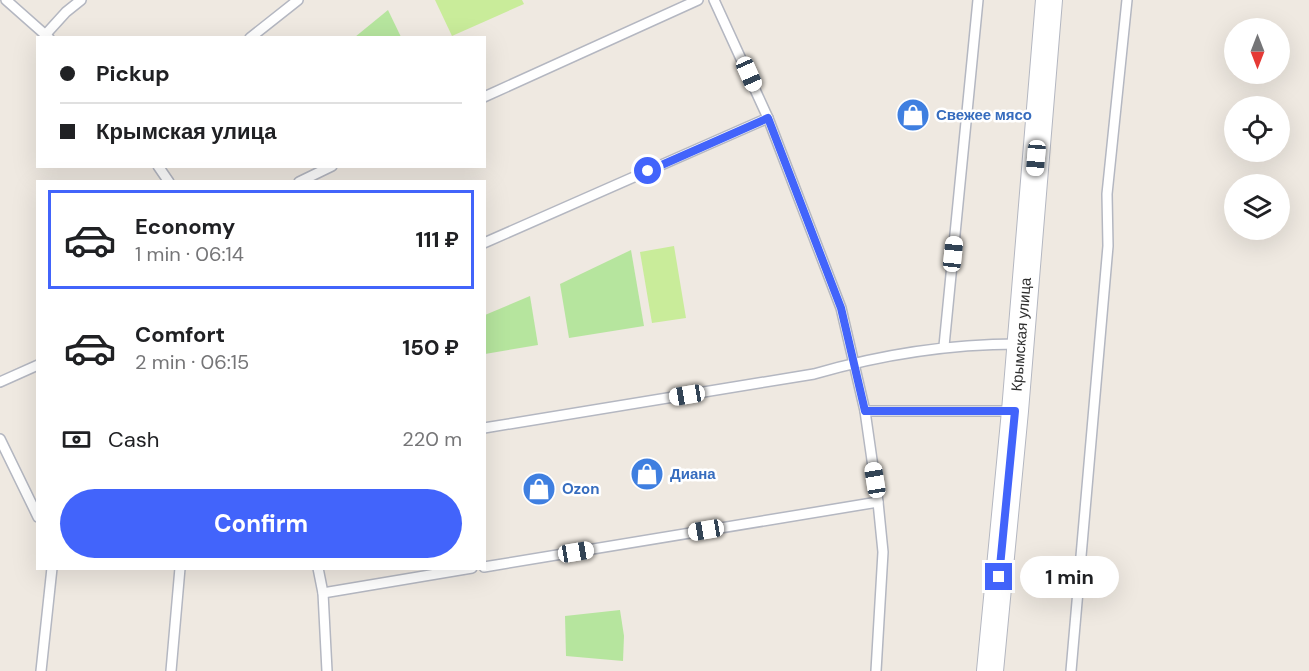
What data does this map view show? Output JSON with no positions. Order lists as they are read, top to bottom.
{
  "streets": {
    "street": ["Крымская улица"]
  },
  "places": {
    "shop": ["Свежее мясо", "Диана", "Ozon"]
  },
  "north": "bottom",
  "page": {
    "banner": ["Pickup", "Крымская улица"],
    "list": [
      {
        "name": "Economy",
        "note": "1 min · 06:14",
        "value": "111 ₽"
      },
      {
        "name": "Comfort",
        "note": "2 min · 06:15",
        "value": "150 ₽"
      }
    ],
    "pay": ["Cash", "220 m"],
    "buttons": "Confirm",
    "bubble": "1 min"
  }
}
